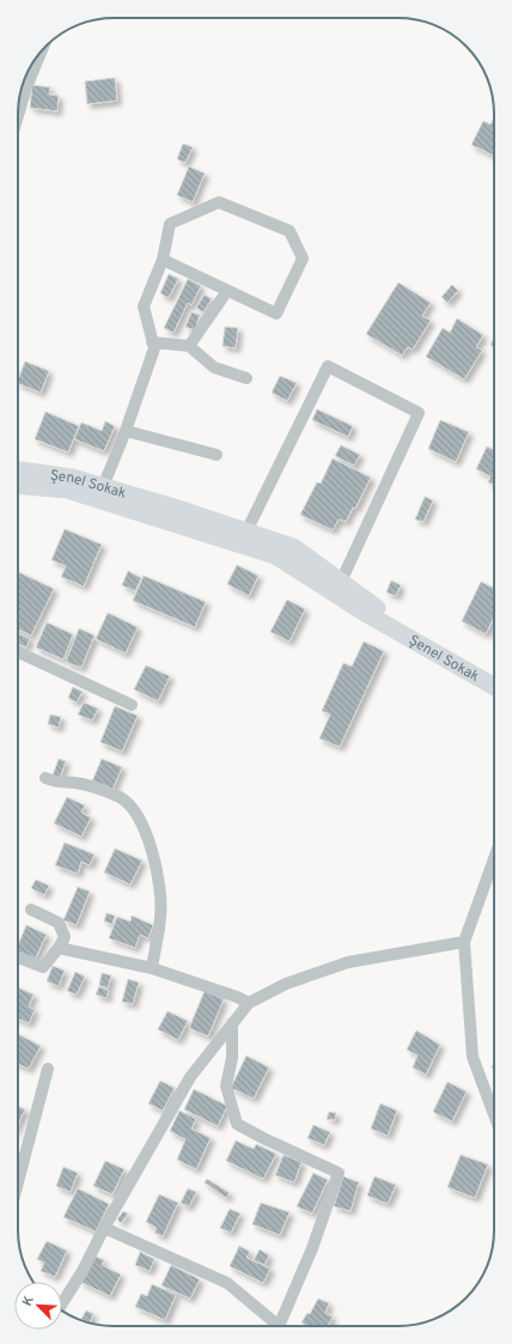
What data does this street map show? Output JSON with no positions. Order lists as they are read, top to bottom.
{
  "streets": {
    "street": ["Şenel Sokak"]
  },
  "north": "top left"
}
